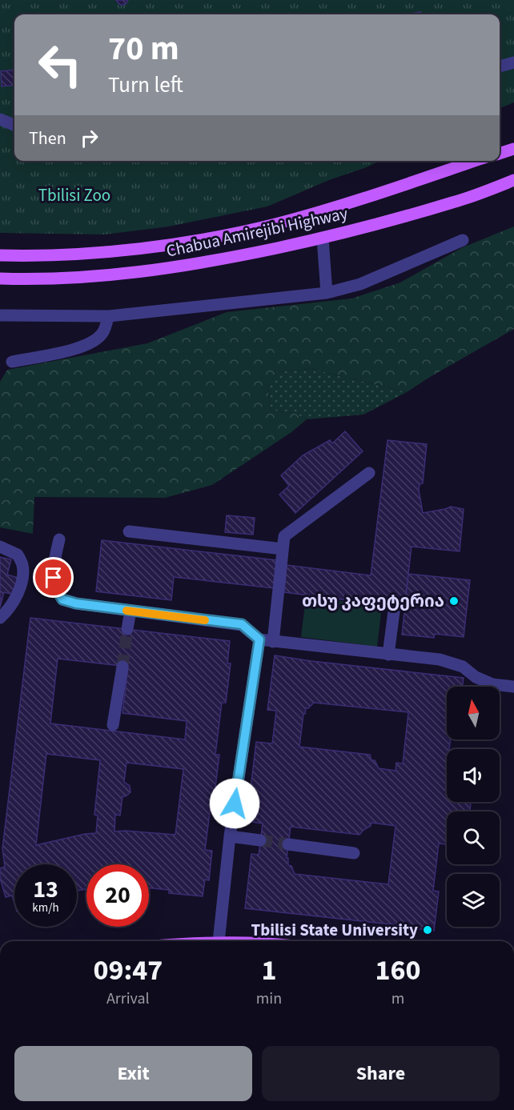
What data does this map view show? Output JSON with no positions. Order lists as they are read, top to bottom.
{
  "streets": {
    "main road": ["Chabua Amirejibi Highway"]
  },
  "parks": ["Tbilisi Zoo"],
  "places": ["თსუ კაფეტერია", "Tbilisi State University"],
  "north": "top",
  "page": {
    "turn": ["70 m", "Turn left"],
    "then": "Then",
    "speed": "13 km/h",
    "limit": "20",
    "eta": [
      "09:47",
      "Arrival",
      "1",
      "min",
      "160",
      "m"
    ],
    "buttons": ["Exit", "Share"]
  }
}
